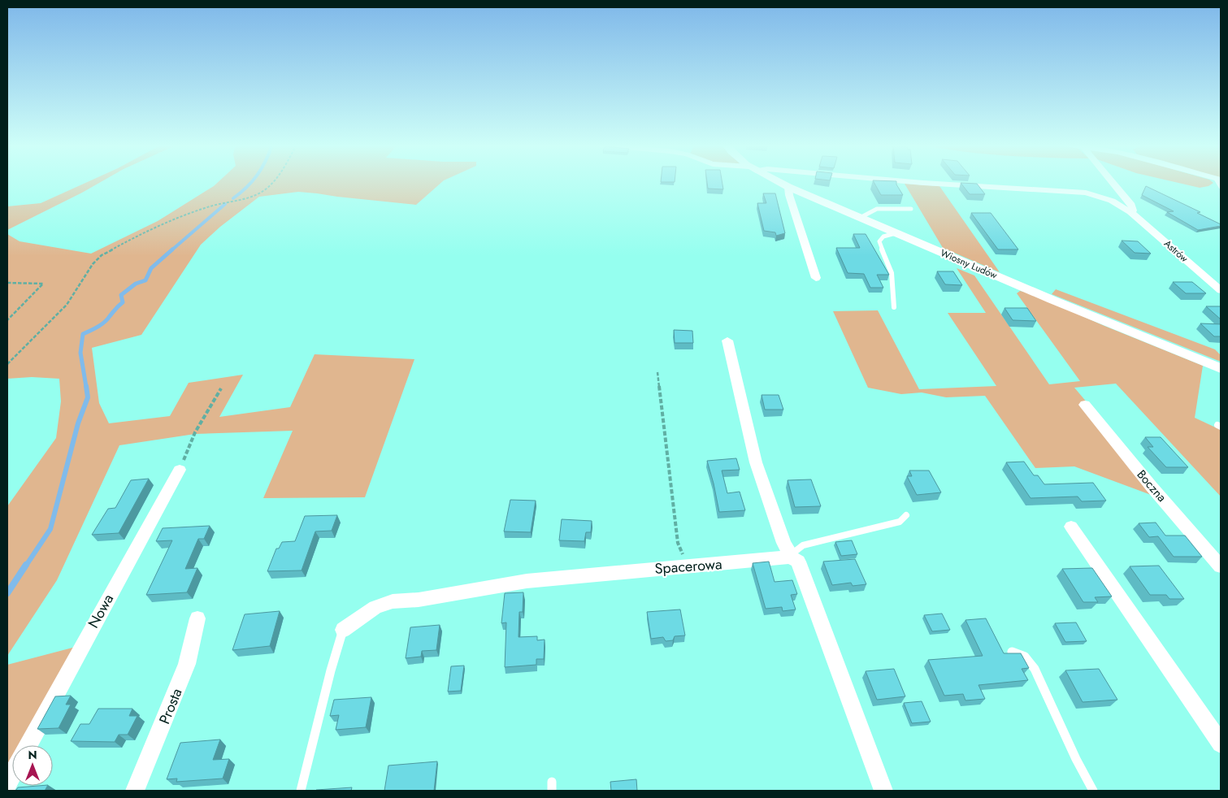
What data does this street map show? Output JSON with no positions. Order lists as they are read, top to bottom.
{
  "streets": {
    "street": [
      "Astrów",
      "Wiosny Ludów",
      "Boczna",
      "Spacerowa",
      "Nowa",
      "Prosta"
    ]
  },
  "north": "top"
}
